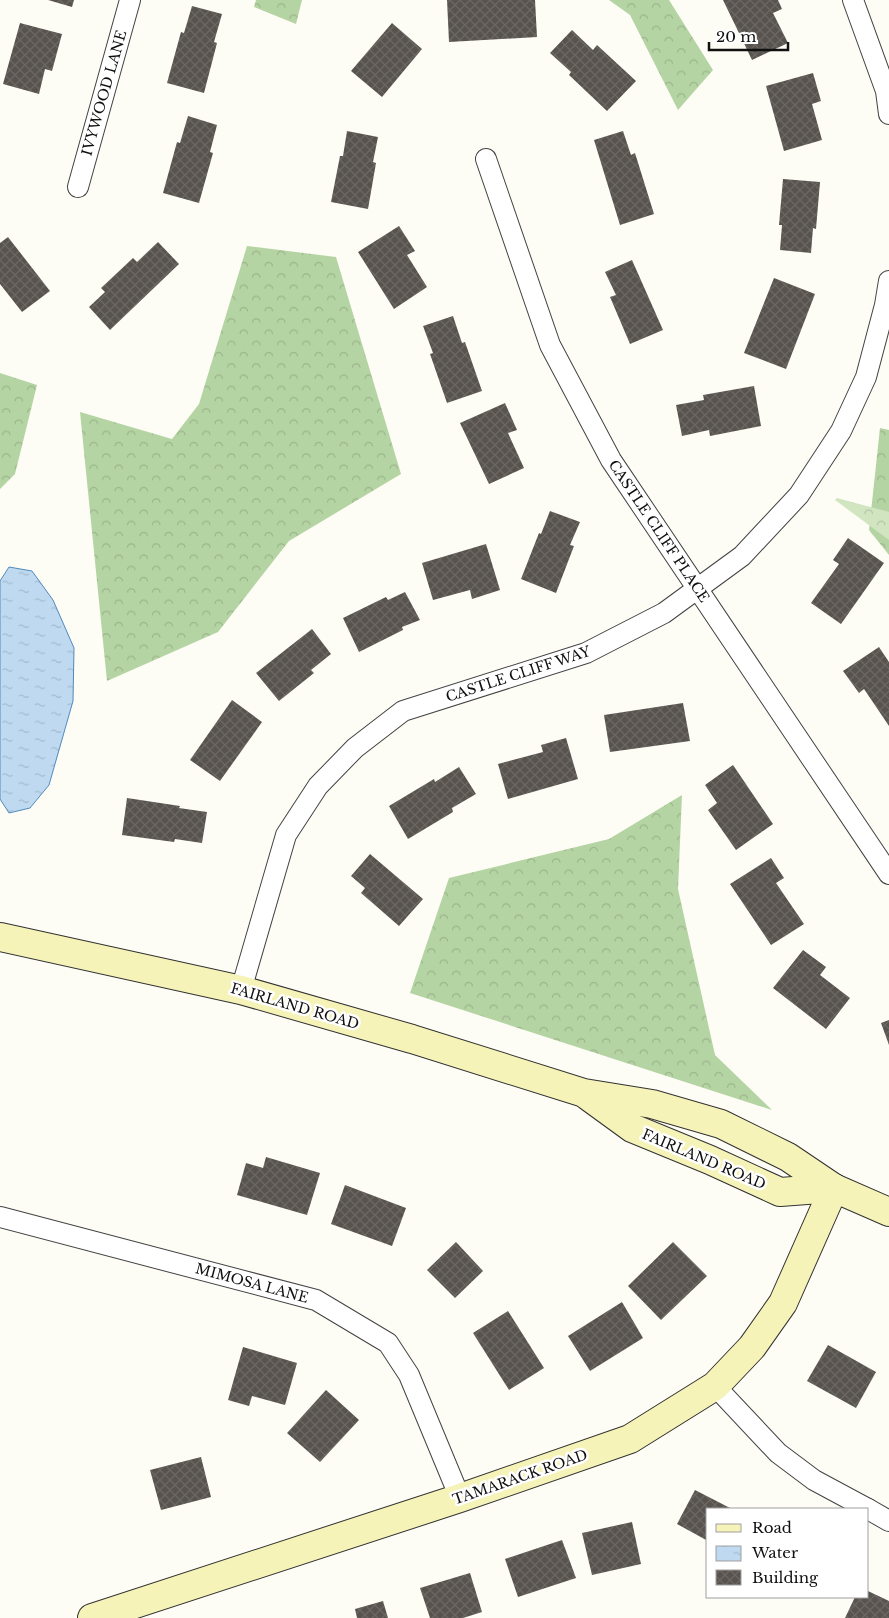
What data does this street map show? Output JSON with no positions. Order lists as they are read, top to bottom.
{
  "streets": {
    "main road": ["FAIRLAND ROAD", "TAMARACK ROAD"],
    "street": [
      "IVYWOOD LANE",
      "CASTLE CLIFF PLACE",
      "CASTLE CLIFF WAY",
      "MIMOSA LANE"
    ]
  },
  "crossings": [
    ["CASTLE CLIFF PLACE", "CASTLE CLIFF WAY"],
    ["CASTLE CLIFF WAY", "FAIRLAND ROAD"],
    ["FAIRLAND ROAD", "TAMARACK ROAD"],
    ["MIMOSA LANE", "TAMARACK ROAD"]
  ],
  "legend": ["Road", "Water", "Building"],
  "scale_bar": "20 m"
}
